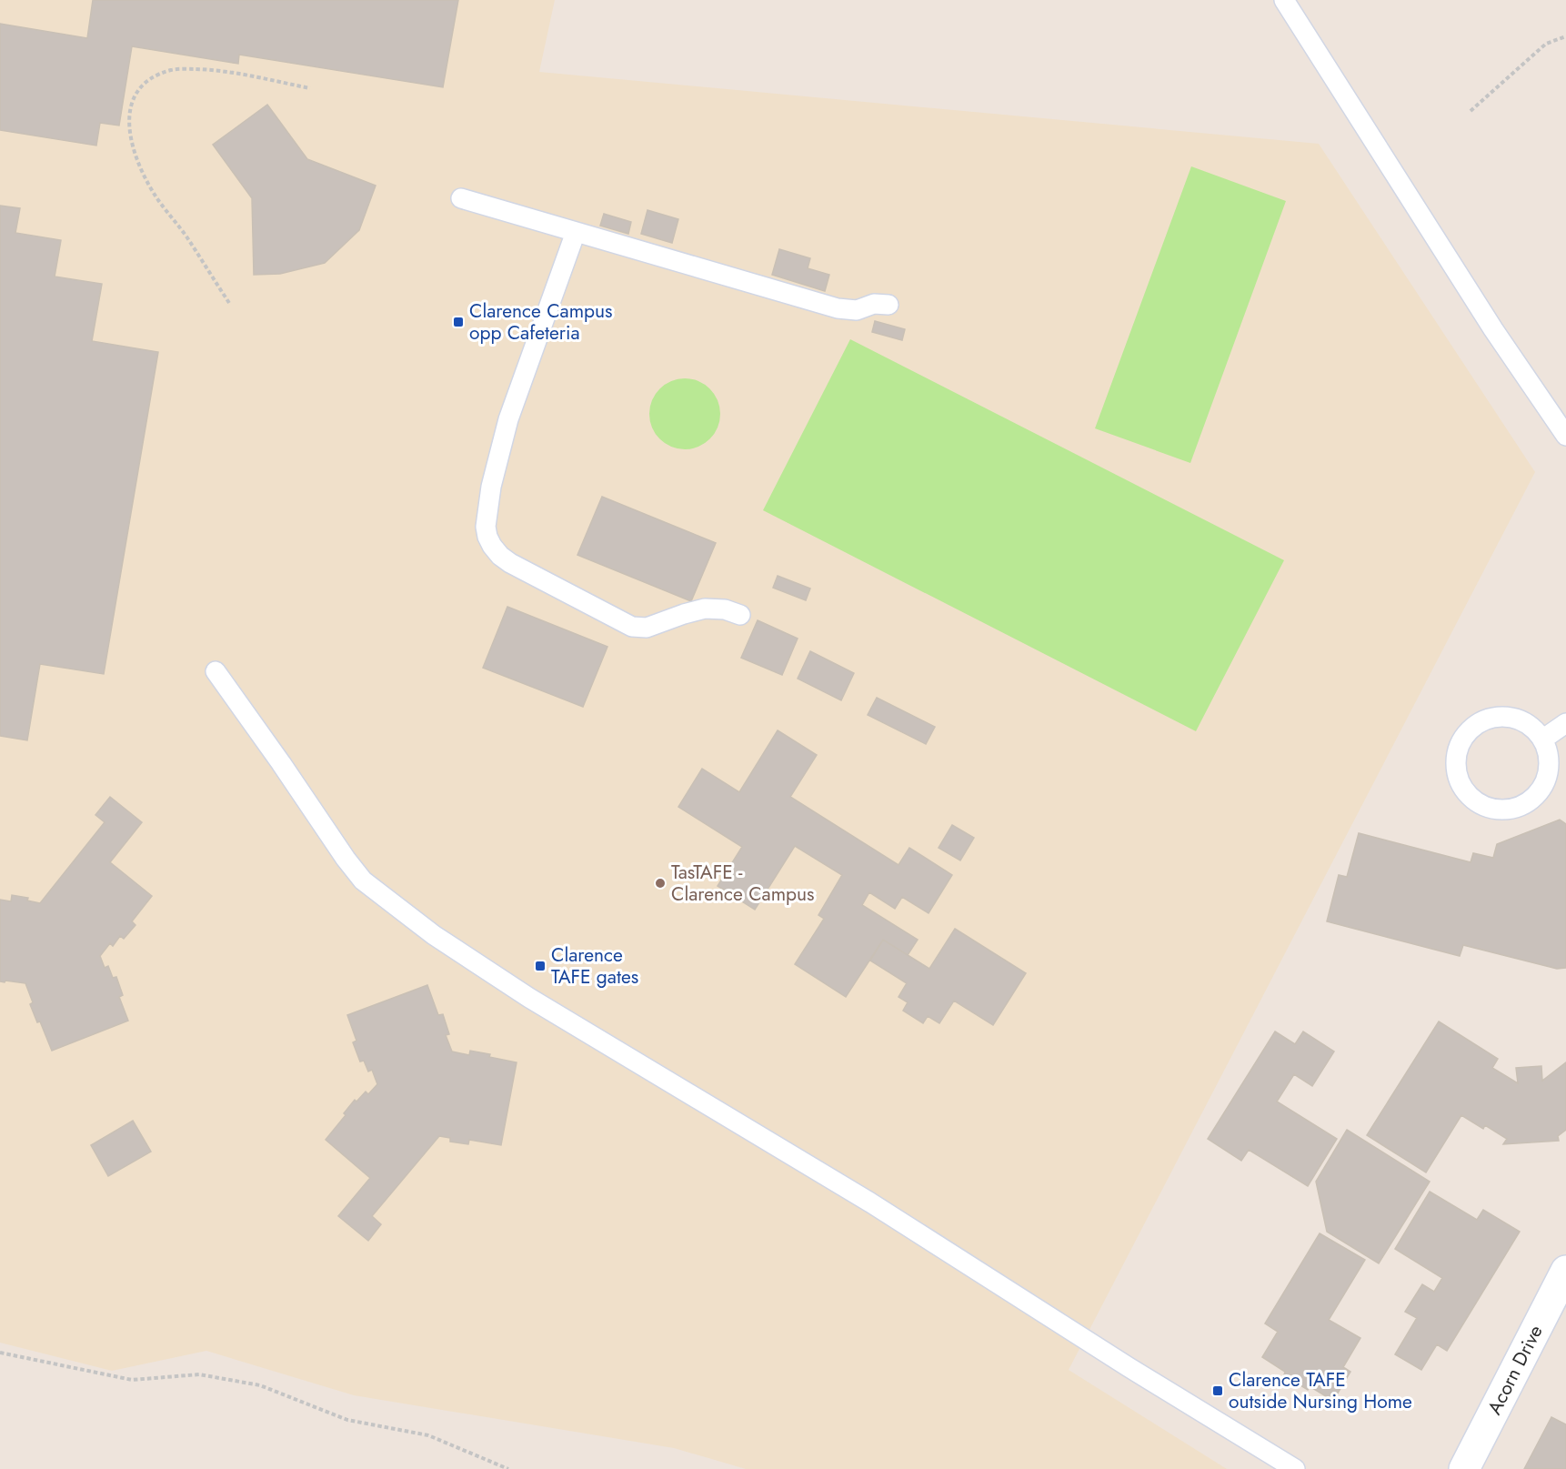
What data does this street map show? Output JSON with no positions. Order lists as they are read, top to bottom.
{
  "streets": {
    "street": ["Acorn Drive"]
  },
  "places": {
    "transit": ["Clarence Campus opp Cafeteria", "Clarence TAFE gates", "Clarence TAFE outside Nursing Home"],
    "other": ["TasTAFE - Clarence Campus"]
  }
}
